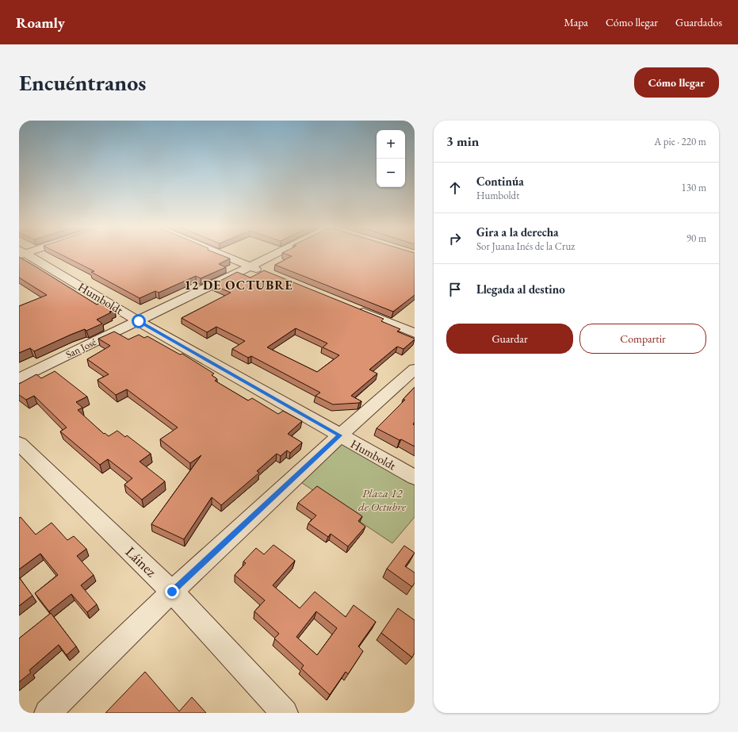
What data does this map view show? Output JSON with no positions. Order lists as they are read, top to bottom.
{
  "streets": {
    "street": ["Humboldt", "San José", "Láinez"]
  },
  "crossings": [
    ["Humboldt", "San José"]
  ],
  "districts": ["12 DE OCTUBRE"],
  "parks": ["Plaza 12 de Octubre"],
  "page": {
    "header": "Roamly",
    "nav": ["Mapa", "Cómo llegar", "Guardados"],
    "buttons": [
      "Cómo llegar",
      ["Guardar", "Compartir"]
    ],
    "title": "Encuéntranos",
    "heading": ["3 min", "A pie · 220 m"],
    "map_buttons": ["+", "−"],
    "list": [
      ["Continúa", "Humboldt", "130 m"],
      ["Gira a la derecha", "Sor Juana Inés de la Cruz", "90 m"],
      "Llegada al destino"
    ]
  }
}
